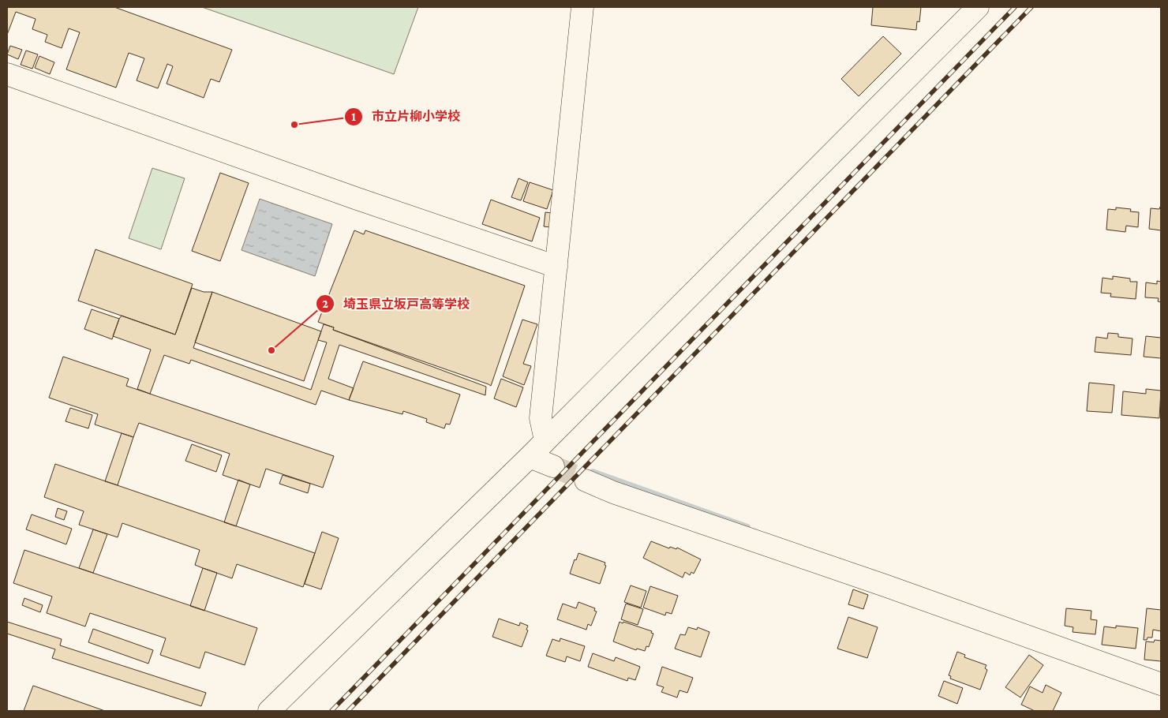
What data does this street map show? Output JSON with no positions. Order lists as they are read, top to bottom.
{
  "places": ["市立片柳小学校", "埼玉県立坂戸高等学校"]
}
